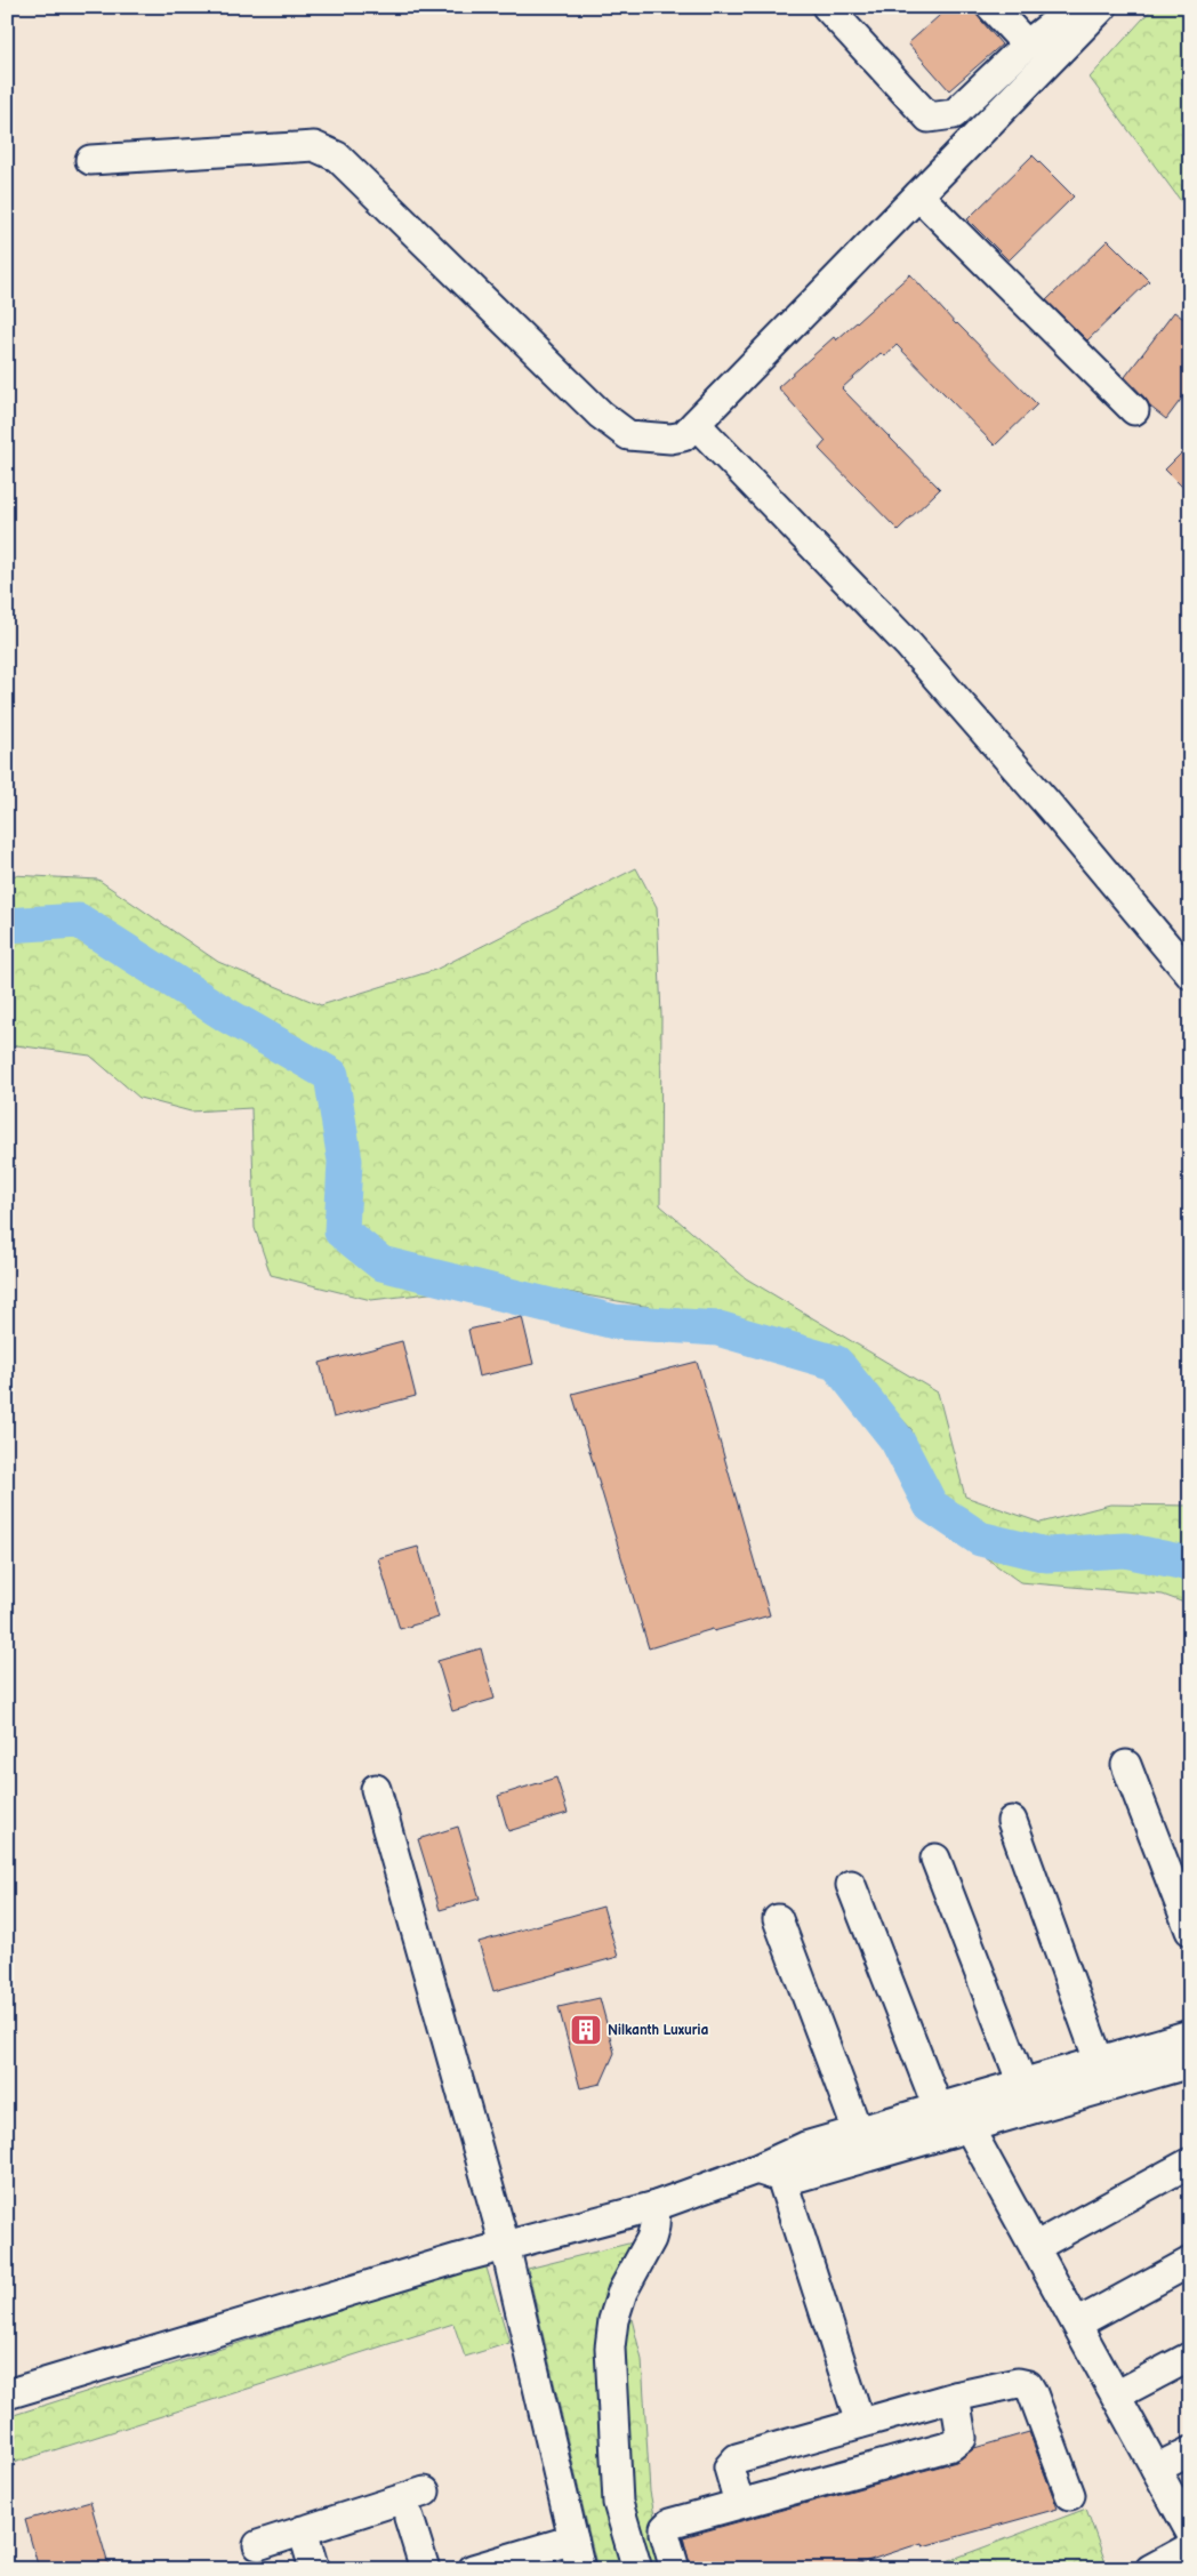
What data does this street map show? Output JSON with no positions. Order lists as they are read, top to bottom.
{
  "places": {
    "building": ["Nilkanth Luxuria"]
  }
}
